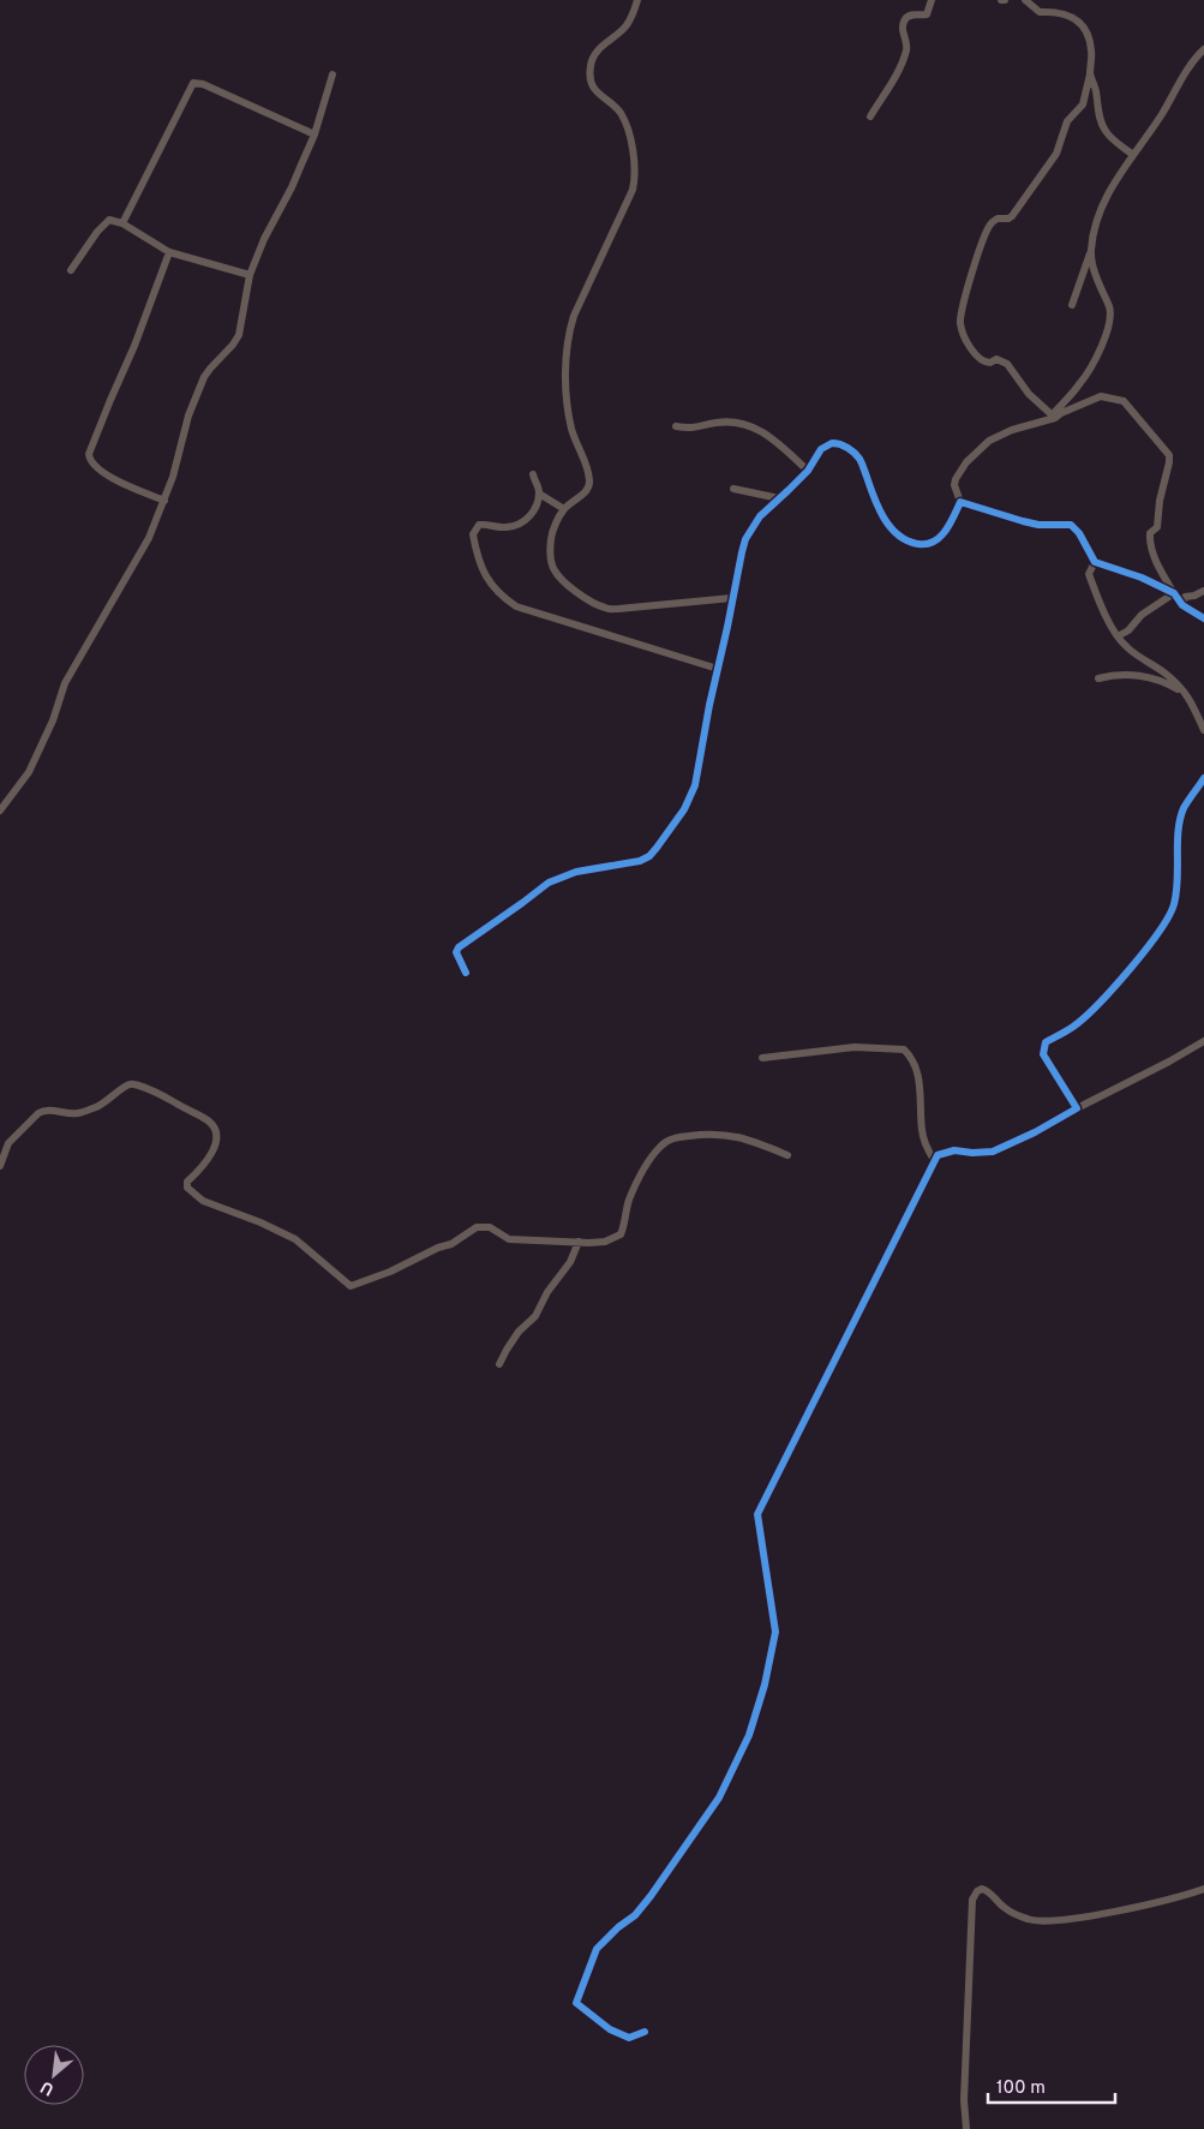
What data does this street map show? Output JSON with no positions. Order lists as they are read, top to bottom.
{
  "scale_bar": "100 m",
  "north": "bottom left"
}
